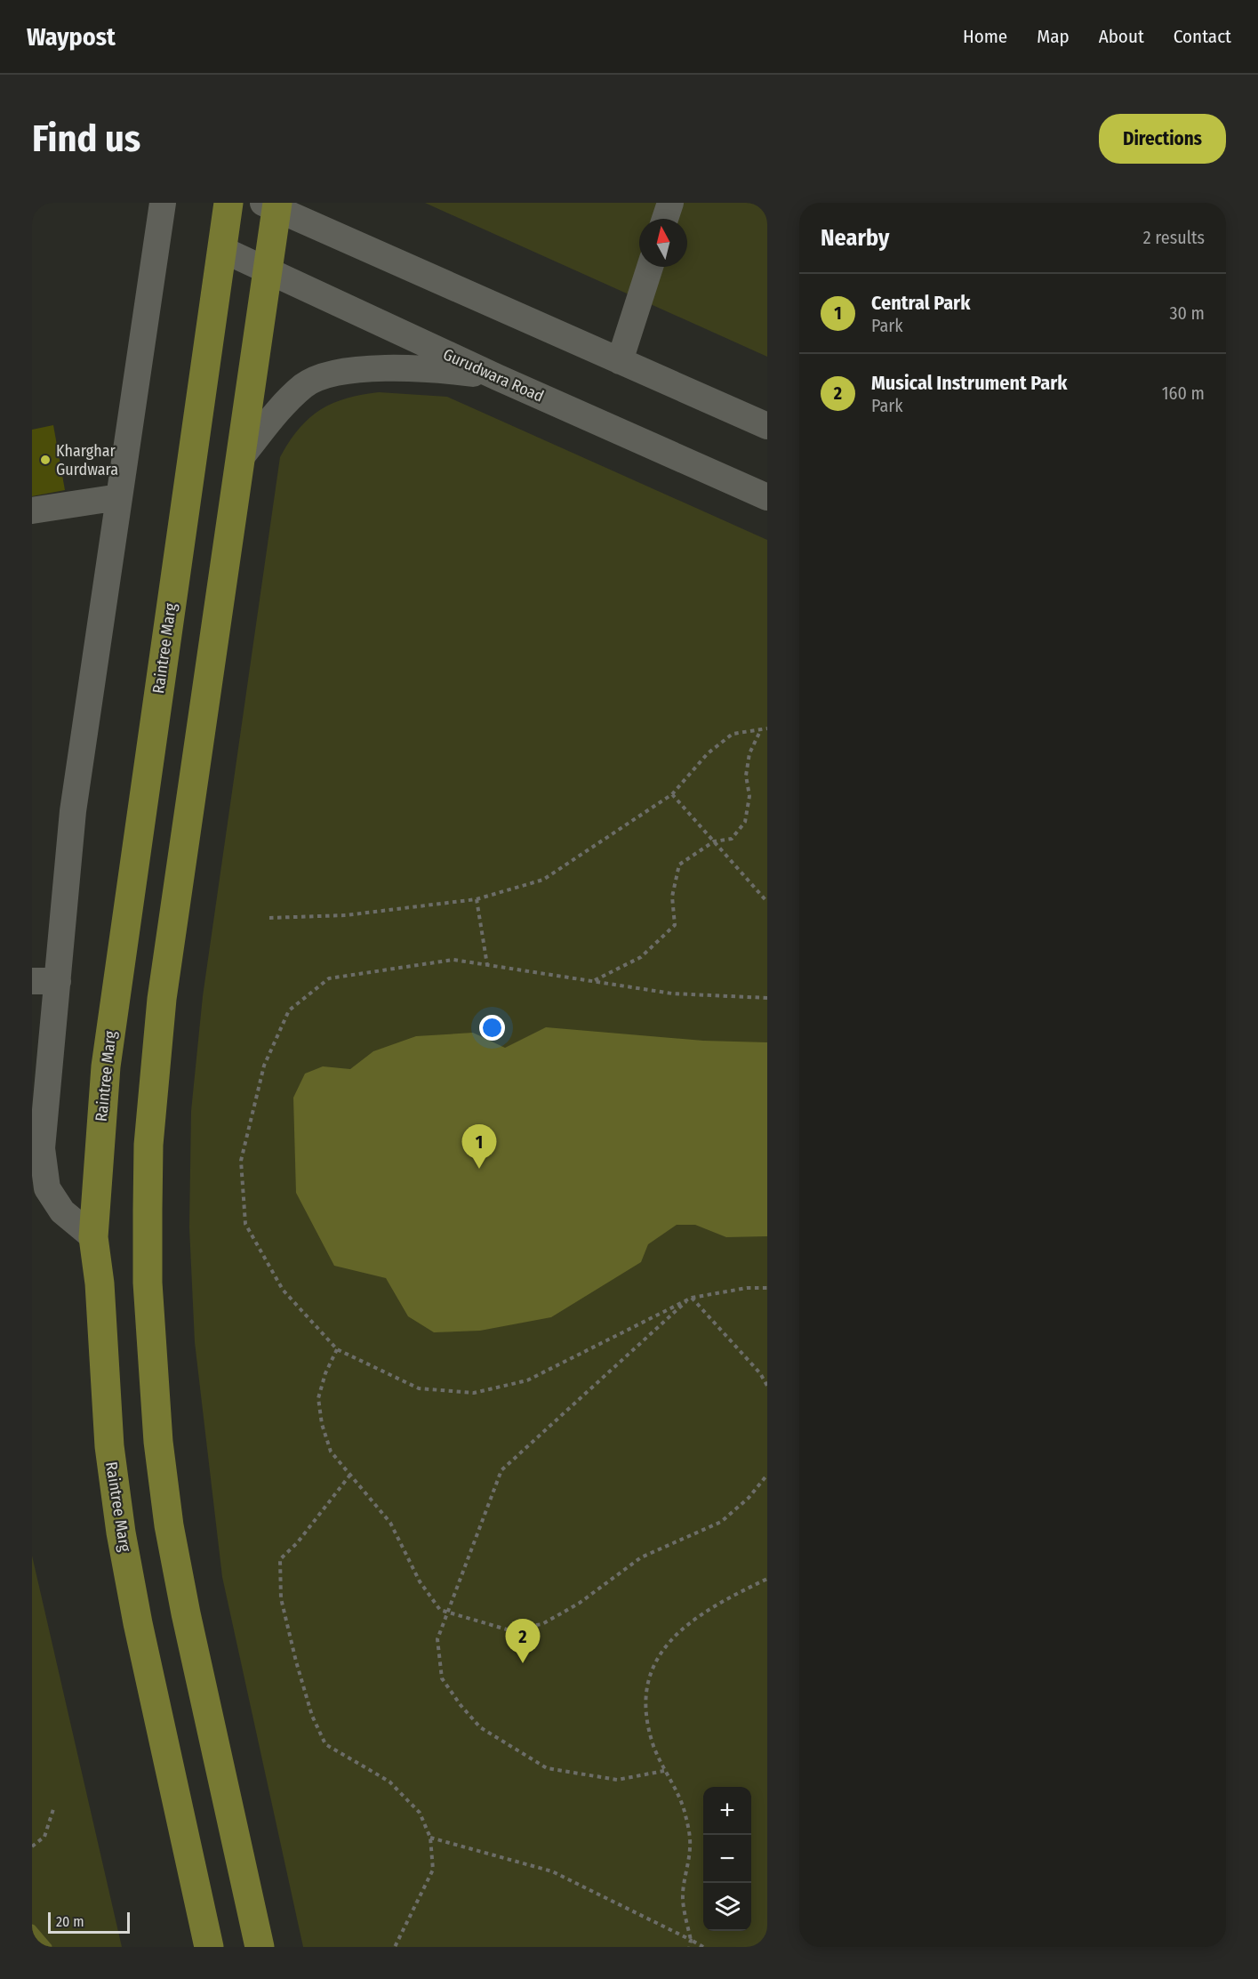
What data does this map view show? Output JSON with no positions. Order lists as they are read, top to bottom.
{
  "streets": {
    "main road": ["Raintree Marg"],
    "street": ["Gurudwara Road"]
  },
  "crossings": [
    ["Gurudwara Road", "Raintree Marg"]
  ],
  "places": ["Kharghar Gurdwara"],
  "scale_bar": "20 m",
  "north": "top",
  "page": {
    "header": "Waypost",
    "nav": [
      "Home",
      "Map",
      "About",
      "Contact"
    ],
    "buttons": "Directions",
    "title": "Find us",
    "heading": ["Nearby", "2 results"],
    "list": [
      {
        "mark": "1",
        "name": "Central Park",
        "note": "Park",
        "value": "30 m"
      },
      {
        "mark": "2",
        "name": "Musical Instrument Park",
        "note": "Park",
        "value": "160 m"
      }
    ],
    "pins": ["1", "2"],
    "map_buttons": ["+", "−"],
    "scale": "20 m"
  }
}
